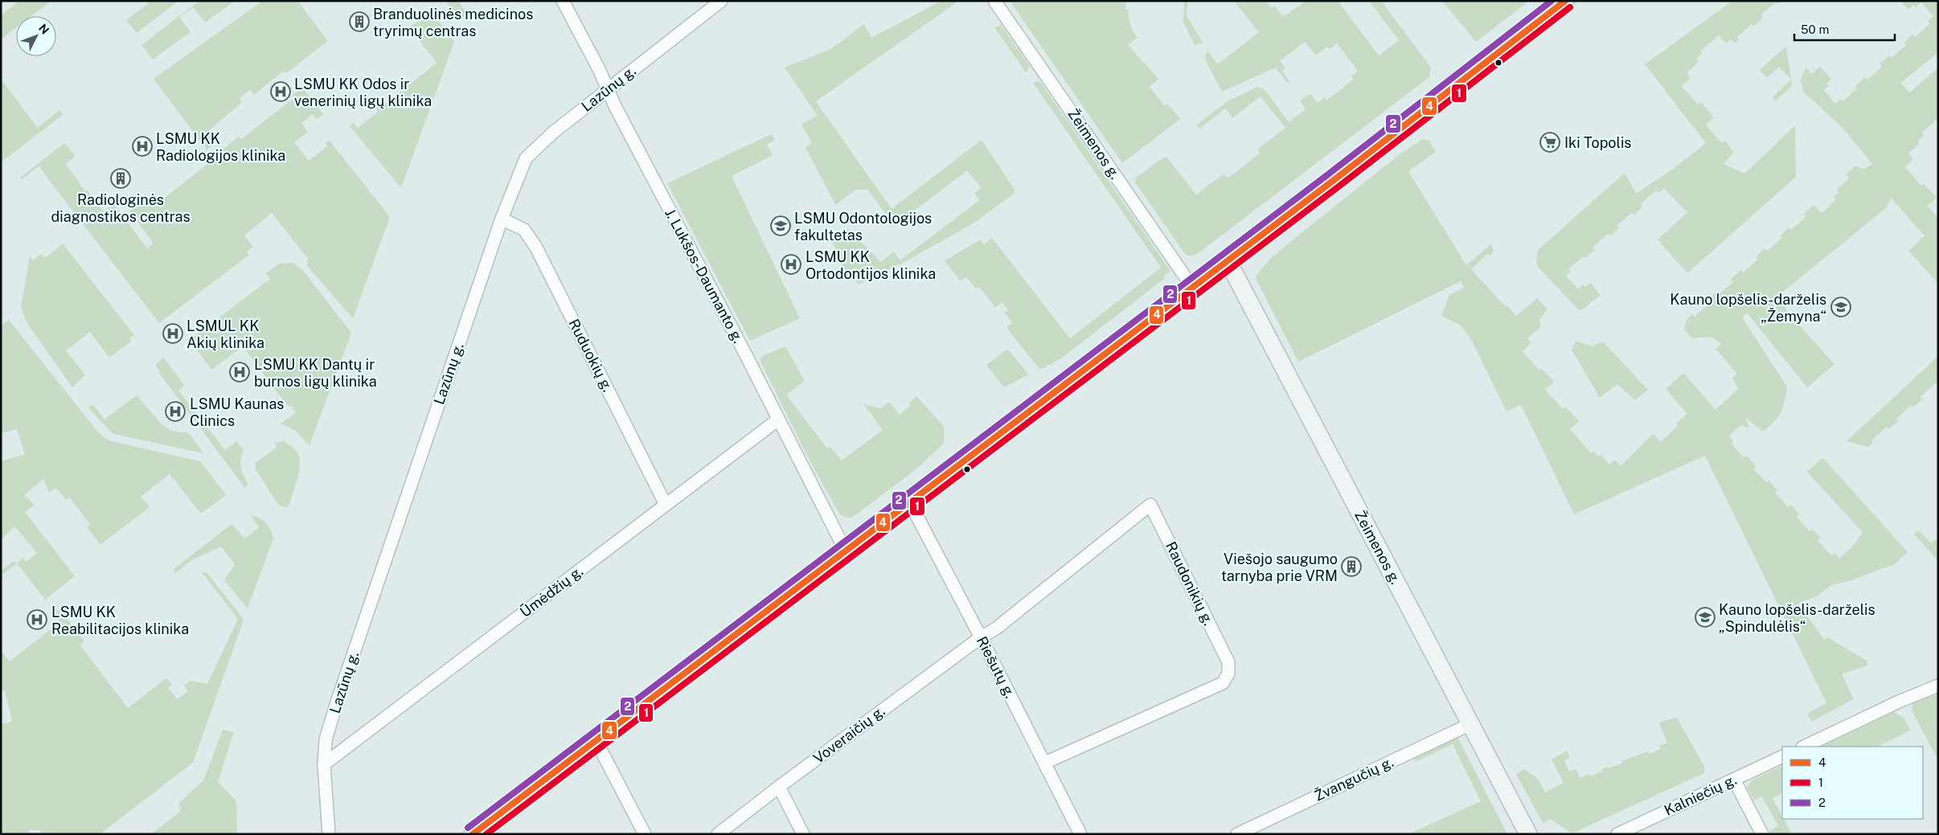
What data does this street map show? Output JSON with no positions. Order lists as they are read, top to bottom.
{
  "streets": {
    "main road": ["Žeimenos g."],
    "street": [
      "Lazūnų g.",
      "J. Lukšos-Daumanto g.",
      "Ruduokių g.",
      "Raudonikių g.",
      "Ūmėdžių g.",
      "Riešutų g.",
      "Voveraičių g.",
      "Žvangučių g.",
      "Kalniečių g."
    ]
  },
  "crossings": [
    ["Lazūnų g.", "J. Lukšos-Daumanto g."],
    ["Lazūnų g.", "Ruduokių g."],
    ["Lazūnų g.", "Ūmėdžių g."],
    ["Žeimenos g.", "Žvangučių g."],
    ["J. Lukšos-Daumanto g.", "Ūmėdžių g."],
    ["Ruduokių g.", "Ūmėdžių g."],
    ["Raudonikių g.", "Riešutų g."],
    ["Raudonikių g.", "Voveraičių g."],
    ["Riešutų g.", "Voveraičių g."]
  ],
  "places": {
    "building": ["Branduolinės medicinos tryrimų centras", "Radiologinės diagnostikos centras", "Viešojo saugumo tarnyba prie VRM"],
    "hospital": [
      "LSMU KK Odos ir venerinių ligų klinika",
      "LSMU KK Radiologijos klinika",
      "LSMU KK Ortodontijos klinika",
      "LSMUL KK Akių klinika",
      "LSMU KK Dantų ir burnos ligų klinika",
      "LSMU Kaunas Clinics",
      "LSMU KK Reabilitacijos klinika"
    ],
    "supermarket": ["Iki Topolis"],
    "school or university": ["LSMU Odontologijos fakultetas", "Kauno lopšelis-darželis „Žemyna“", "Kauno lopšelis-darželis „Spindulėlis“"]
  },
  "lines": ["transit line 4", "transit line 2", "transit line 1"],
  "legend": ["4", "1", "2"],
  "scale_bar": "50 m",
  "north": "top right"
}
